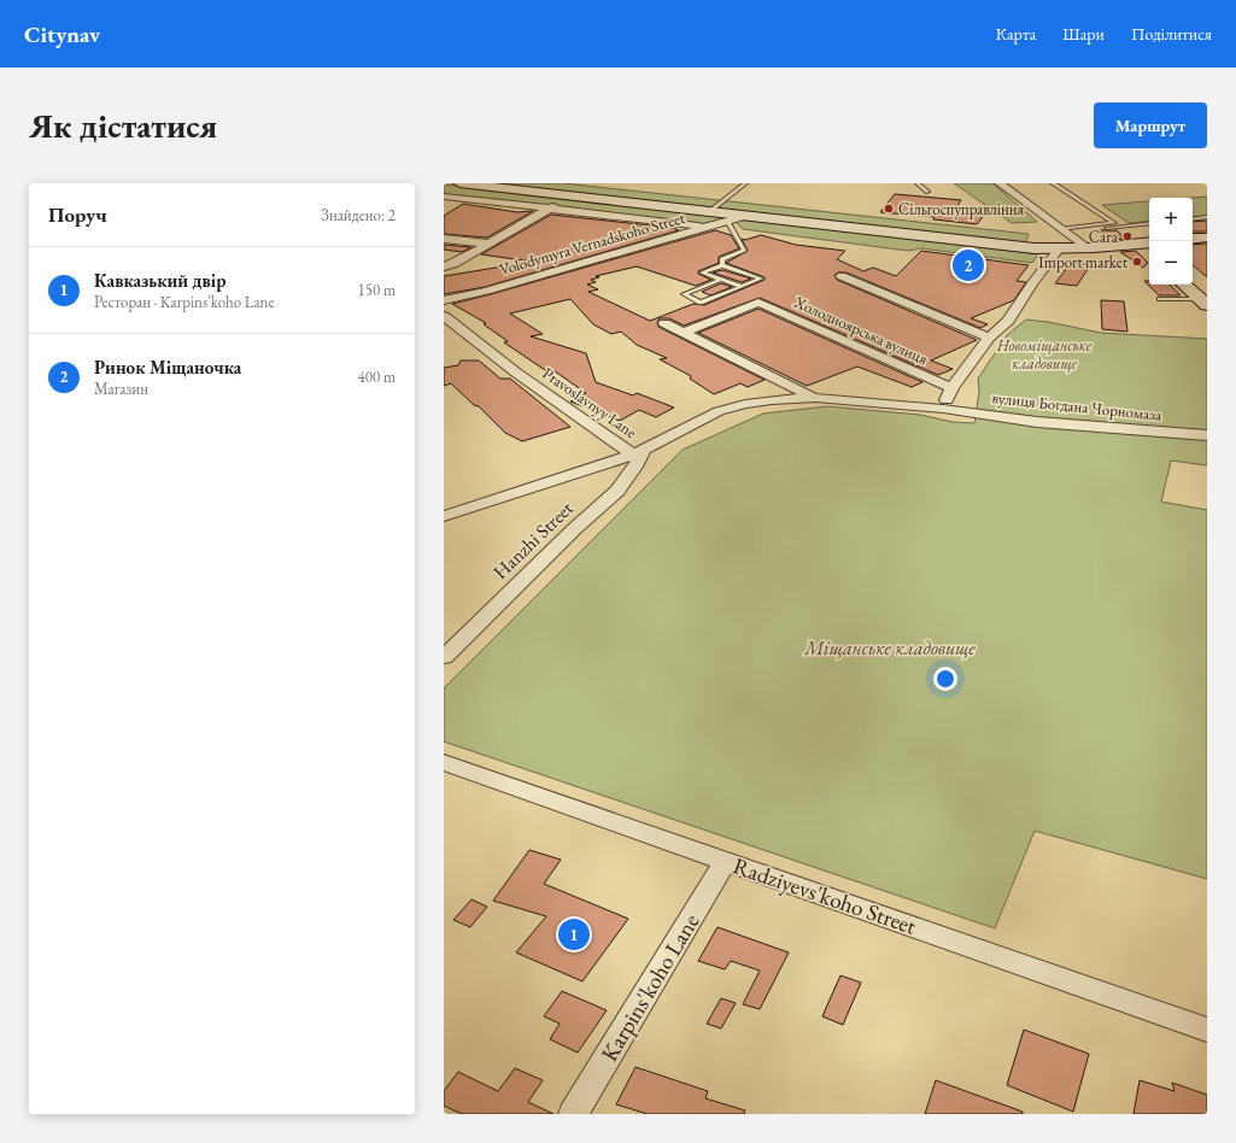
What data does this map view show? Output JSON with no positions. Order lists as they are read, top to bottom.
{
  "streets": {
    "street": [
      "Volodymyra Vernadskoho Street",
      "Холодноярська вулиця",
      "Pravoslavnyy Lane",
      "вулиця Богдана Чорномаза",
      "Hanzhi Street",
      "Radziyevsʹkoho Street",
      "Karpinsʹkoho Lane"
    ]
  },
  "crossings": [
    ["Pravoslavnyy Lane", "Hanzhi Street"],
    ["Radziyevsʹkoho Street", "Karpinsʹkoho Lane"]
  ],
  "parks": ["Новоміщанське кладовище", "Міщанське кладовище"],
  "places": ["Сільгоспуправління", "Сага", "Import market"],
  "page": {
    "header": "Citynav",
    "nav": ["Карта", "Шари", "Поділитися"],
    "buttons": "Маршрут",
    "title": "Як дістатися",
    "heading": ["Поруч", "Знайдено: 2"],
    "map_buttons": ["+", "−"],
    "list": [
      {
        "mark": "1",
        "name": "Кавказький двір",
        "note": "Ресторан · Karpinsʹkoho Lane",
        "value": "150 m"
      },
      {
        "mark": "2",
        "name": "Ринок Міщаночка",
        "note": "Магазин",
        "value": "400 m"
      }
    ],
    "pins": ["2", "1"]
  }
}
